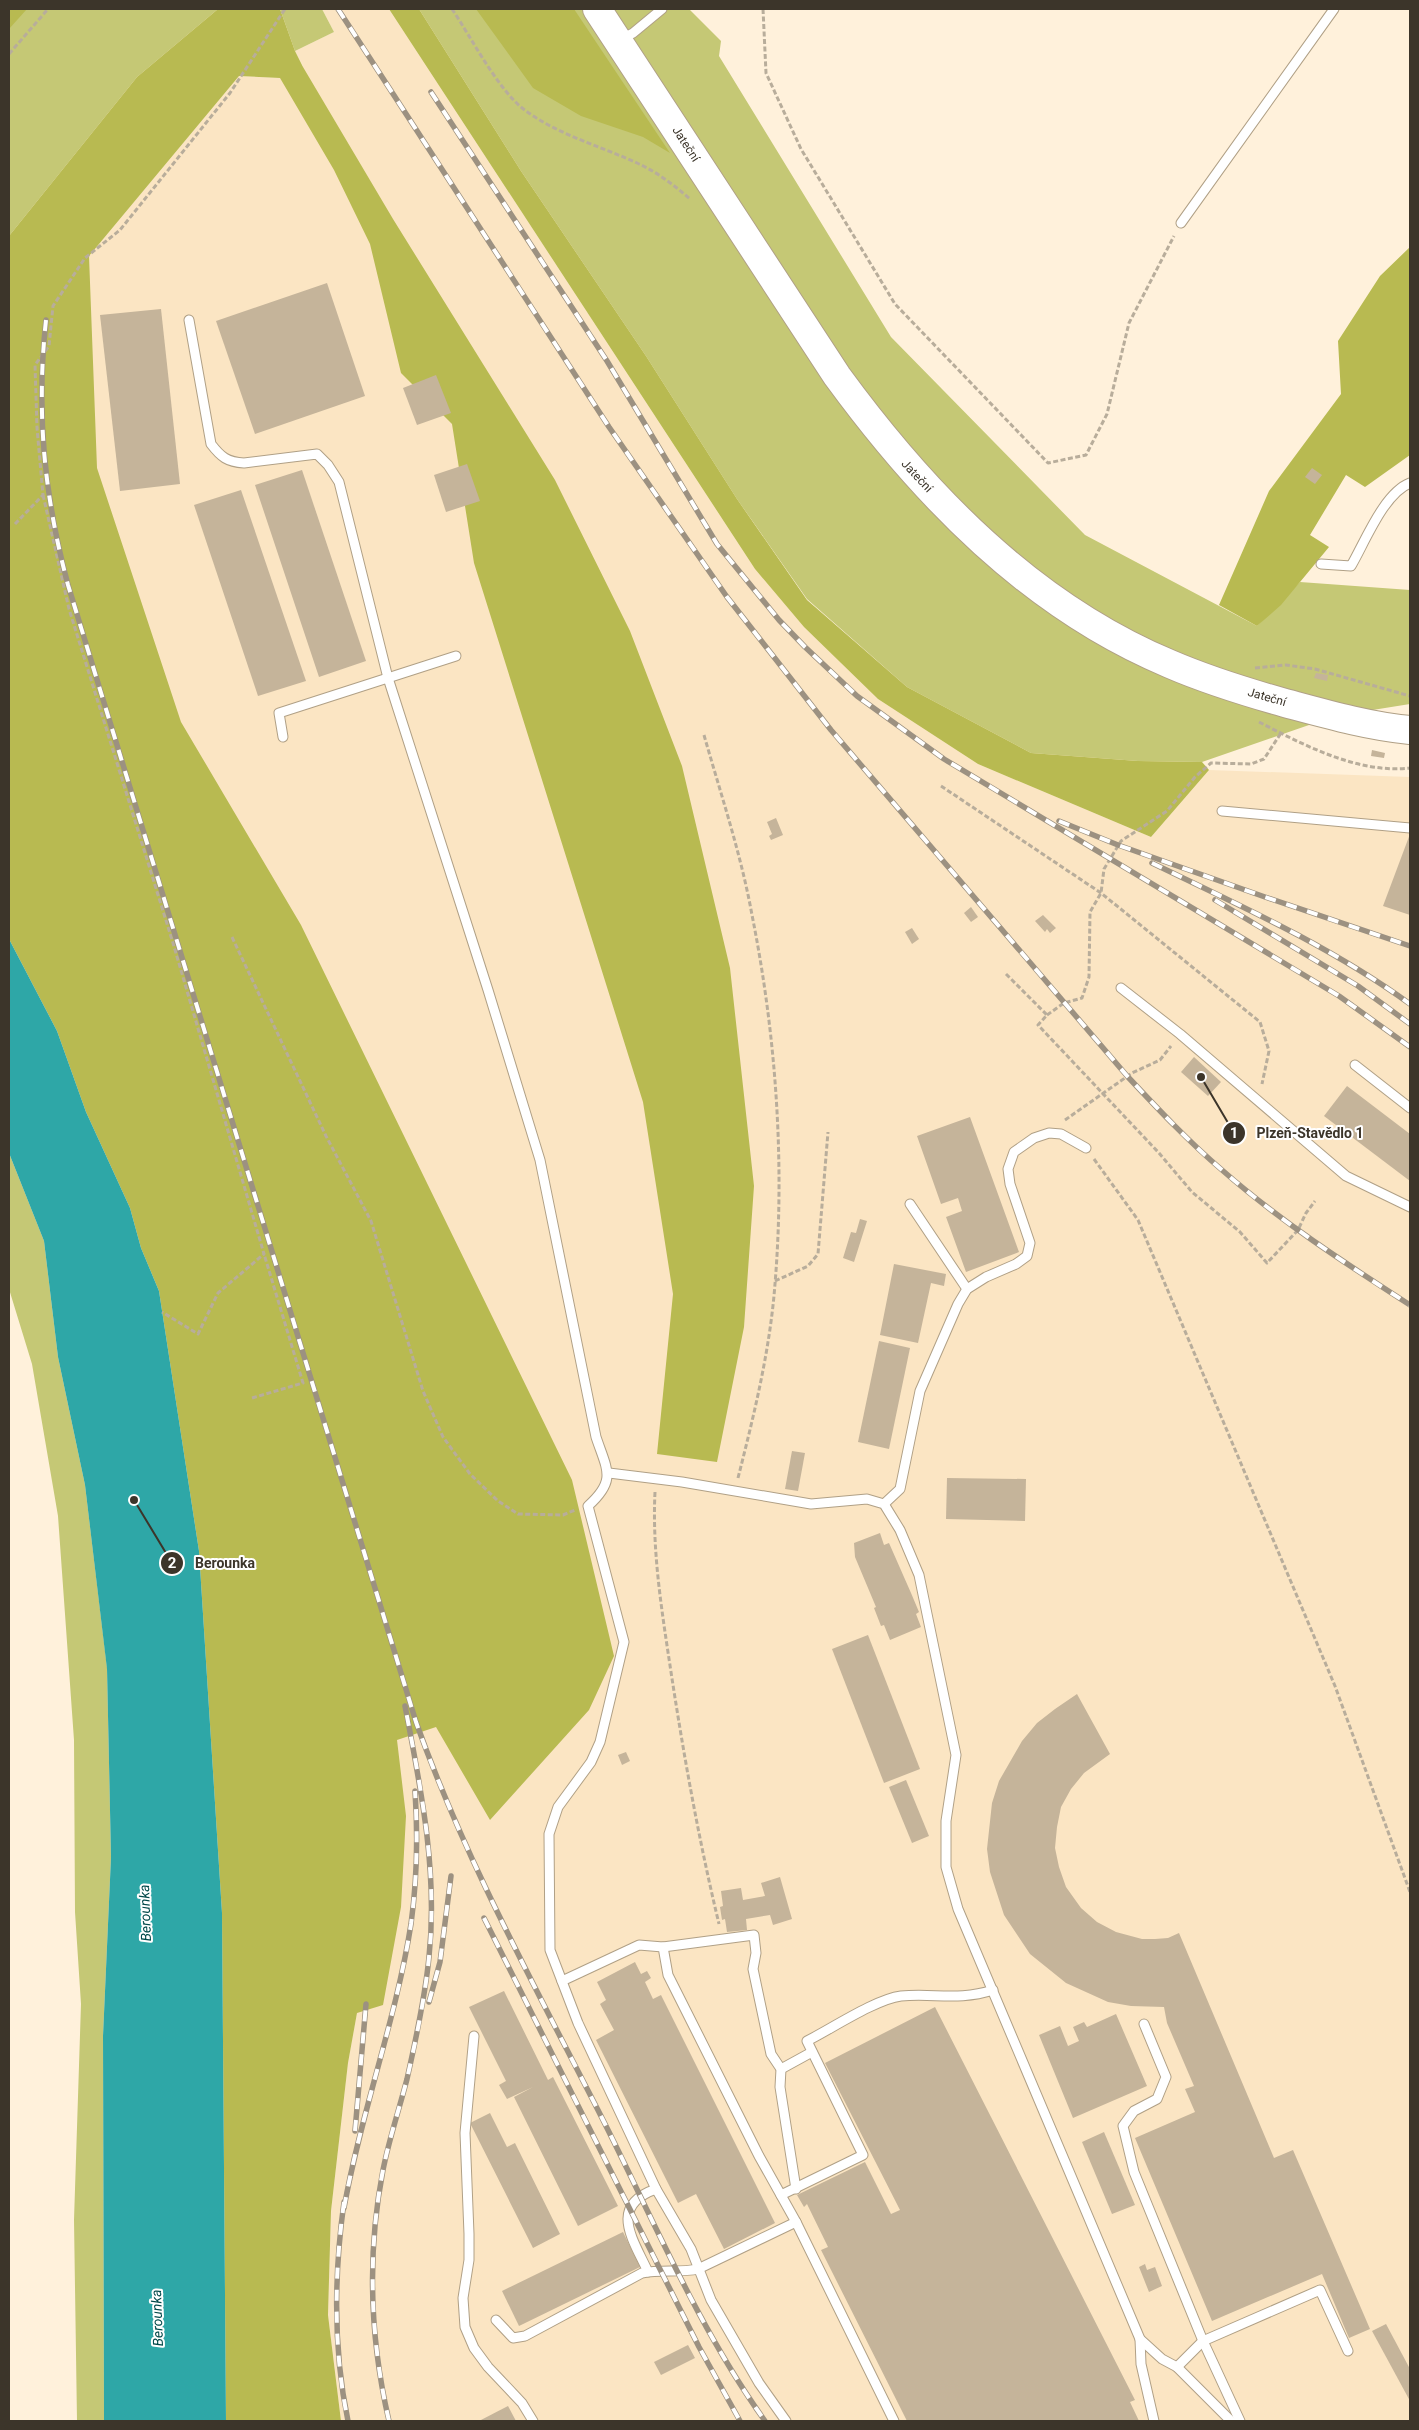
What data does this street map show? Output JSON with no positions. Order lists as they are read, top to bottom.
{
  "streets": {
    "main road": ["Jateční"]
  },
  "water": ["Berounka"],
  "places": ["Plzeň-Stavědlo 1", "Berounka"]
}
